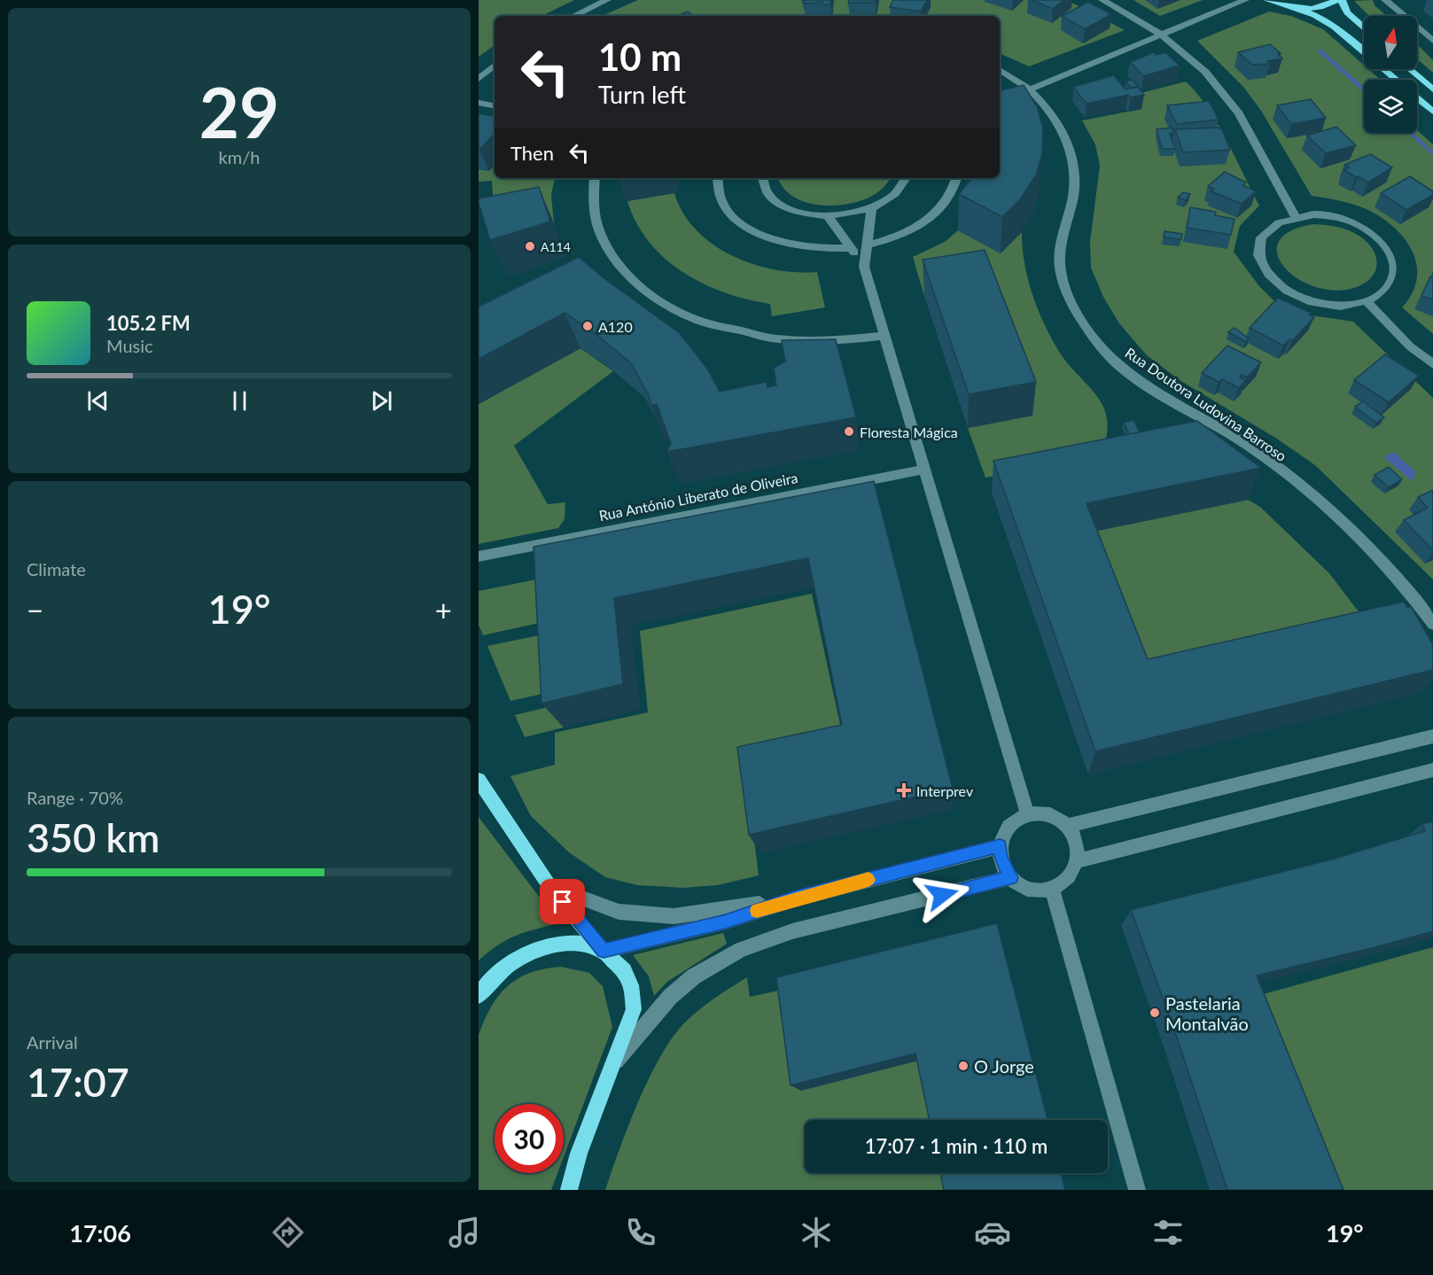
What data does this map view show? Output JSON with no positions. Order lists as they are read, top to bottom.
{
  "streets": {
    "street": ["Rua Doutora Ludovina Barroso", "Rua António Liberato de Oliveira"]
  },
  "places": {
    "other": [
      "A114",
      "A120",
      "Floresta Mágica",
      "Pastelaria Montalvão",
      "O Jorge"
    ],
    "health": ["Interprev"]
  },
  "north": "top",
  "page": {
    "tile": [
      ["29", "km/h"],
      "Climate",
      ["Range · 70%", "350 km"],
      ["Arrival", "17:07"]
    ],
    "turn": ["10 m", "Turn left"],
    "then": "Then",
    "song": ["105.2 FM", "Music"],
    "heat": ["−", "19°", "+"],
    "limit": "30",
    "trip": "17:07 · 1 min · 110 m",
    "tabs": ["17:06", "19°"]
  }
}
